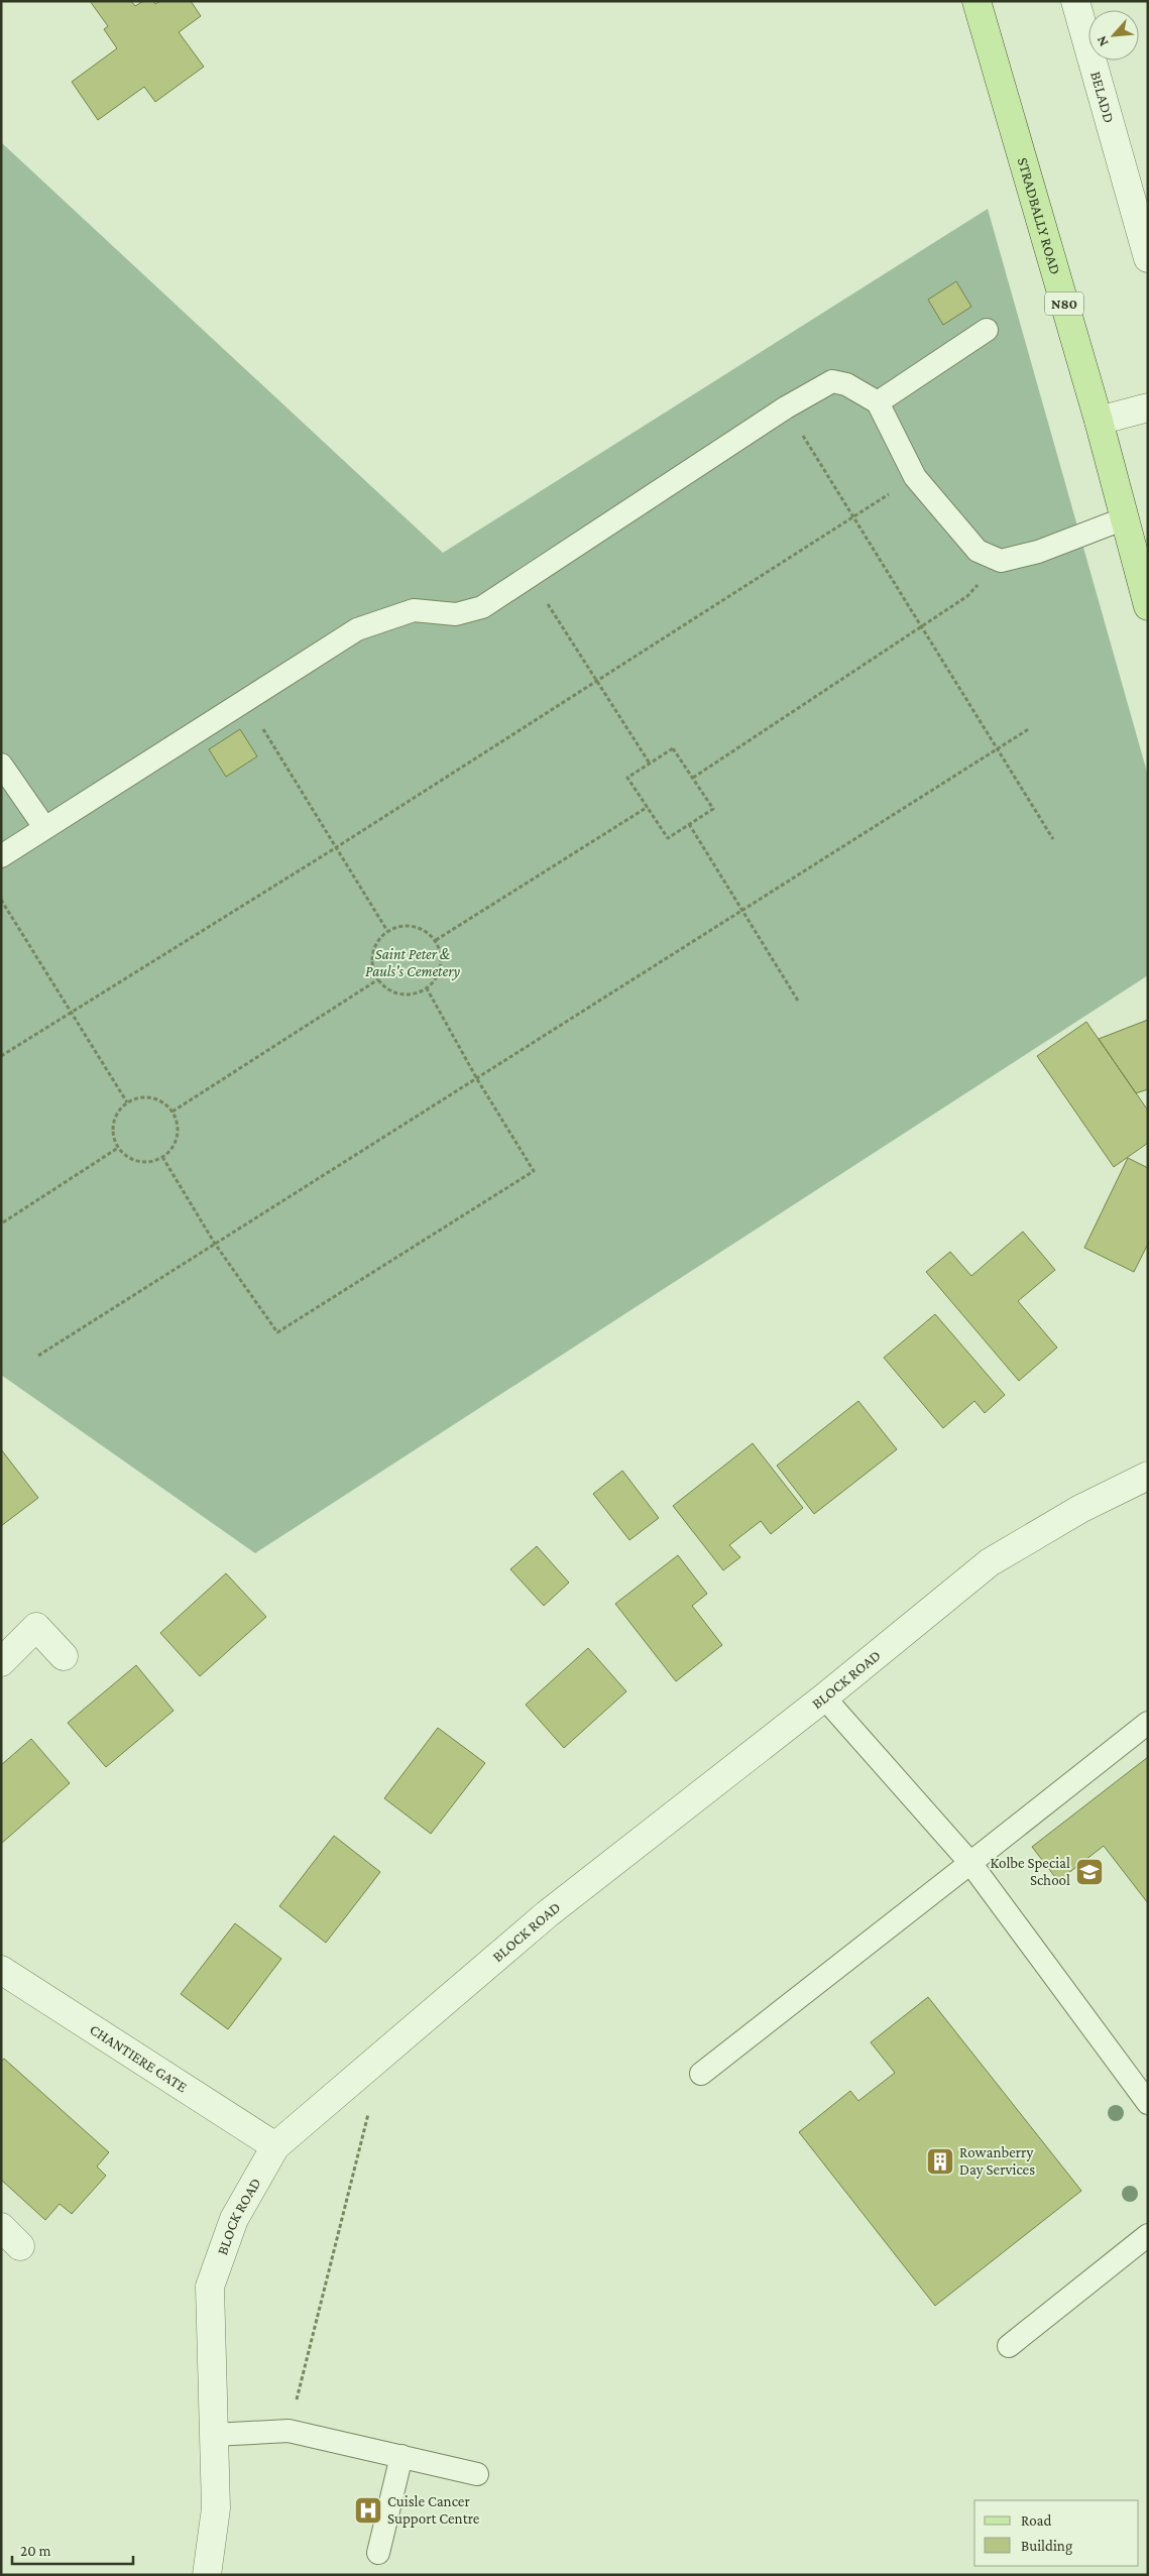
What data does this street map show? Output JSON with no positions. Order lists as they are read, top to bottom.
{
  "streets": {
    "main road": ["STRADBALLY ROAD", "N80"],
    "street": ["BELADD", "BLOCK ROAD", "CHANTIERE GATE"]
  },
  "crossings": [
    ["BLOCK ROAD", "CHANTIERE GATE"]
  ],
  "parks": ["Saint Peter & Pauls's Cemetery"],
  "places": {
    "school or university": ["Kolbe Special School"],
    "building": ["Rowanberry Day Services"],
    "hospital": ["Cuisle Cancer Support Centre"]
  },
  "legend": ["Road", "Building"],
  "scale_bar": "20 m",
  "north": "bottom left"
}
